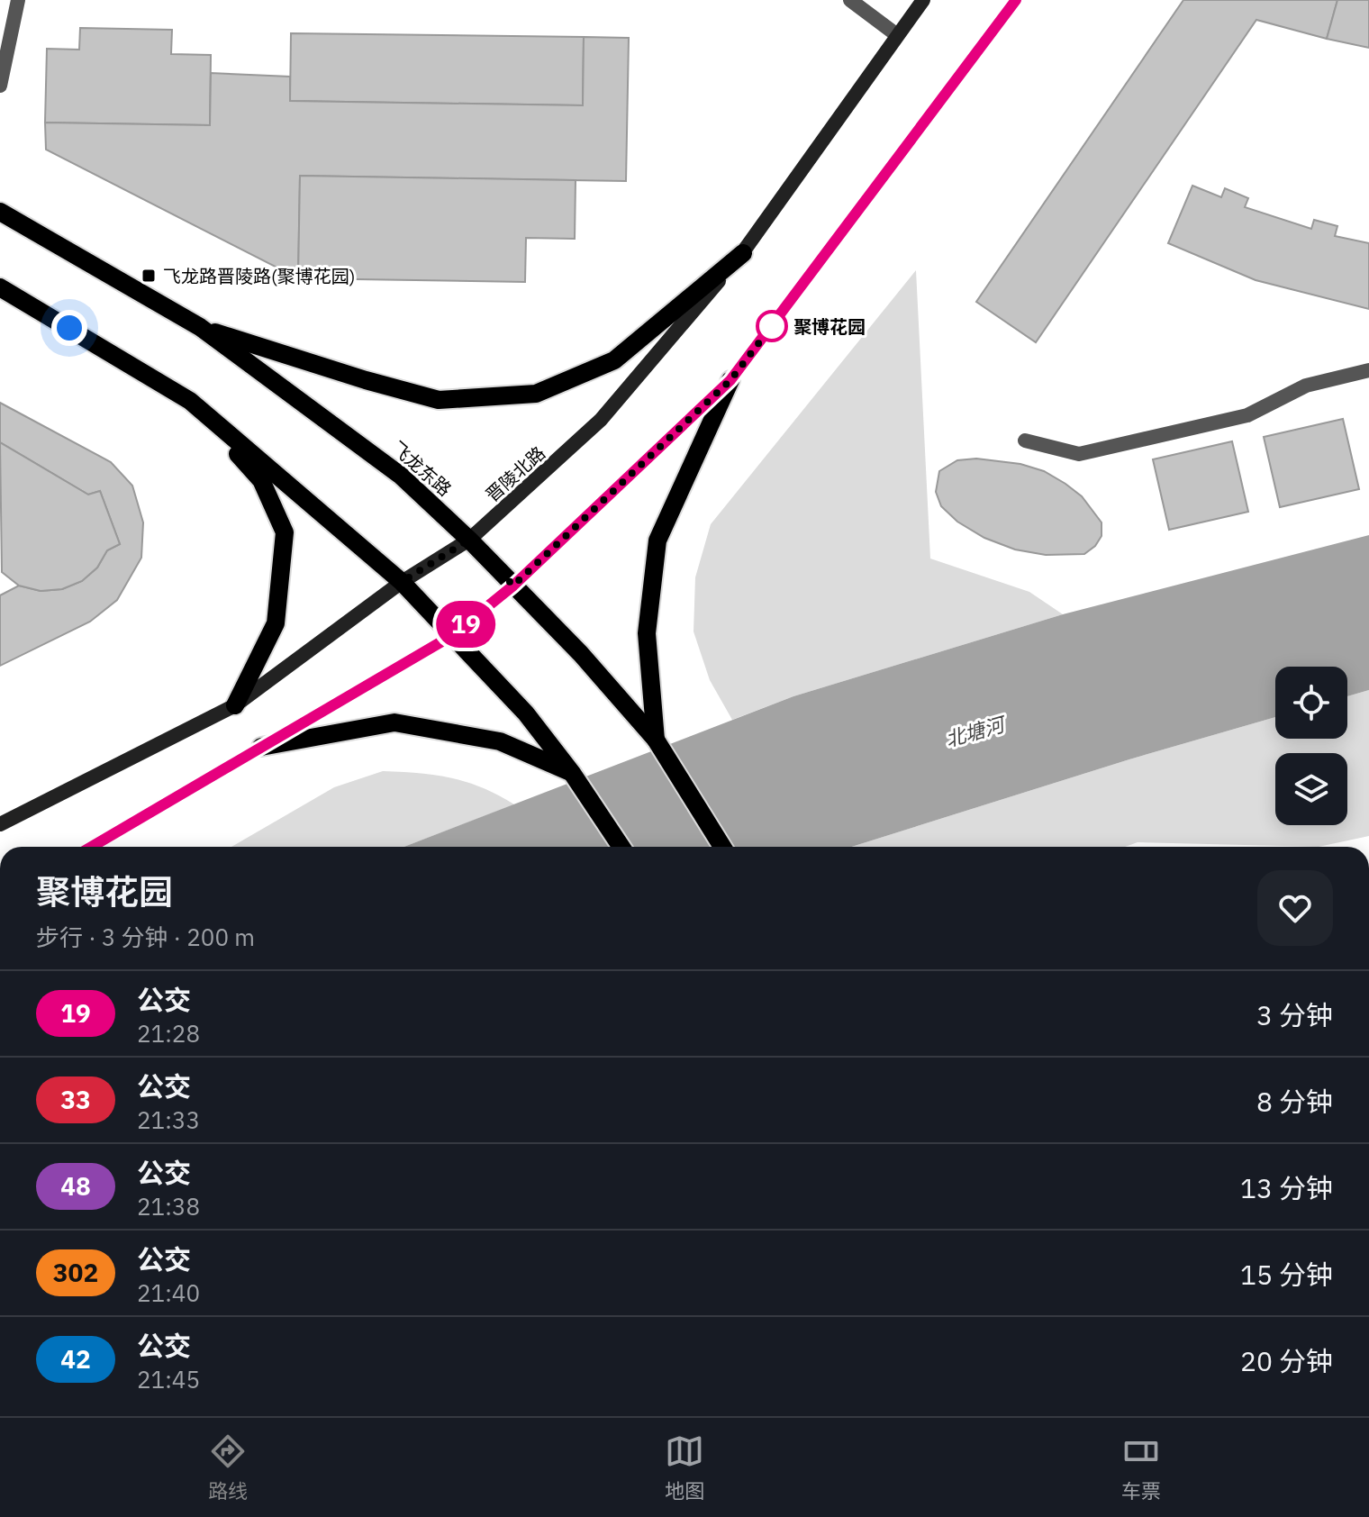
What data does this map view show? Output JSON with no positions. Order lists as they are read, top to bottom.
{
  "streets": {
    "main road": ["飞龙东路", "晋陵北路"]
  },
  "crossings": [
    ["飞龙东路", "晋陵北路"]
  ],
  "water": ["北塘河"],
  "places": {
    "transit": ["飞龙路晋陵路(聚博花园)"],
    "other": ["聚博花园"]
  },
  "lines": ["bus line 19"],
  "page": {
    "on_map": "19",
    "heading": ["聚博花园", "步行 · 3 分钟 · 200 m"],
    "list": [
      {
        "mark": "19",
        "name": "公交",
        "note": "21:28",
        "value": "3 分钟"
      },
      {
        "mark": "33",
        "name": "公交",
        "note": "21:33",
        "value": "8 分钟"
      },
      {
        "mark": "48",
        "name": "公交",
        "note": "21:38",
        "value": "13 分钟"
      },
      {
        "mark": "302",
        "name": "公交",
        "note": "21:40",
        "value": "15 分钟"
      },
      {
        "mark": "42",
        "name": "公交",
        "note": "21:45",
        "value": "20 分钟"
      }
    ],
    "tabs": ["路线", "地图", "车票"]
  }
}
